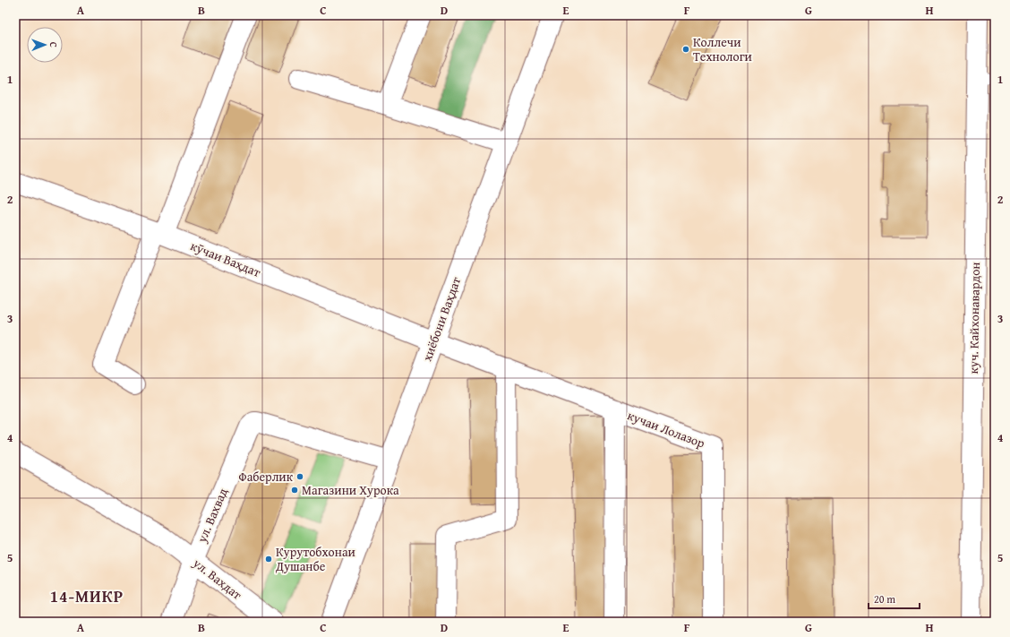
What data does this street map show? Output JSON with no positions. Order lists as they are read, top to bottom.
{
  "streets": {
    "street": [
      "кӯчаи Ваҳдат",
      "куч. Кайхонавардон",
      "хиёбони Ваҳдат",
      "кучаи Лолазор",
      "ул. Вахвад",
      "ул. Вахдат"
    ]
  },
  "crossings": [
    ["кӯчаи Ваҳдат", "хиёбони Ваҳдат"],
    ["кӯчаи Ваҳдат", "кучаи Лолазор"],
    ["хиёбони Ваҳдат", "ул. Вахвад"],
    ["ул. Вахвад", "ул. Вахдат"]
  ],
  "districts": ["14-МИКР"],
  "places": [
    "Коллечи Технологи",
    "Фаберлик",
    "Магазини Хурока",
    "Курутобхонаи Душанбе"
  ],
  "scale_bar": "20 m",
  "north": "right",
  "grid": {
    "columns": [
      "A",
      "B",
      "C",
      "D",
      "E",
      "F",
      "G",
      "H"
    ],
    "rows": [
      "1",
      "2",
      "3",
      "4",
      "5"
    ]
  }
}
